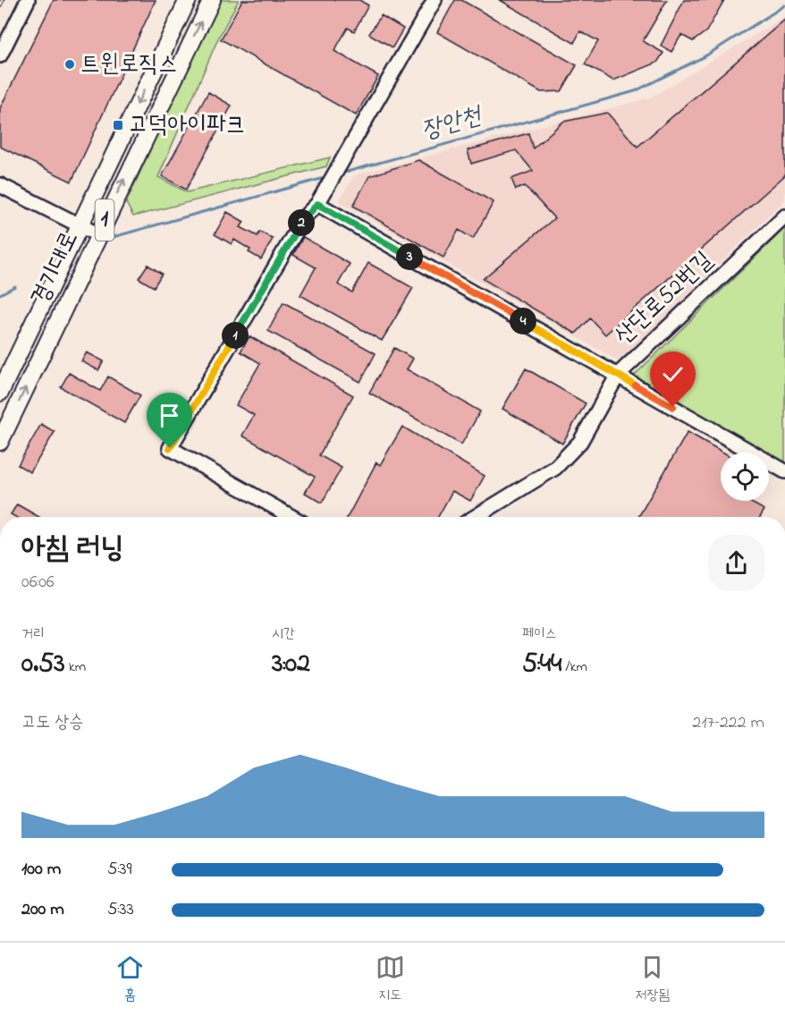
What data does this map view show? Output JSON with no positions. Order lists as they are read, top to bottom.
{
  "streets": {
    "main road": ["1", "경기대로"],
    "street": ["산단로52번길"]
  },
  "water": ["장안천"],
  "places": {
    "other": ["트윈로직스"],
    "transit": ["고덕아이파크"]
  },
  "page": {
    "pins": [
      "2",
      "3",
      "4",
      "1"
    ],
    "heading": ["아침 러닝", "06:06"],
    "stats": [
      ["거리", "0.53 km"],
      ["시간", "3:02"],
      ["페이스", "5:44 /km"]
    ],
    "chart": ["고도 상승", "217–222 m"],
    "list": [
      {
        "name": "100 m",
        "note": "5:39"
      },
      {
        "name": "200 m",
        "note": "5:33"
      }
    ],
    "tabs": ["홈", "지도", "저장됨"]
  }
}
